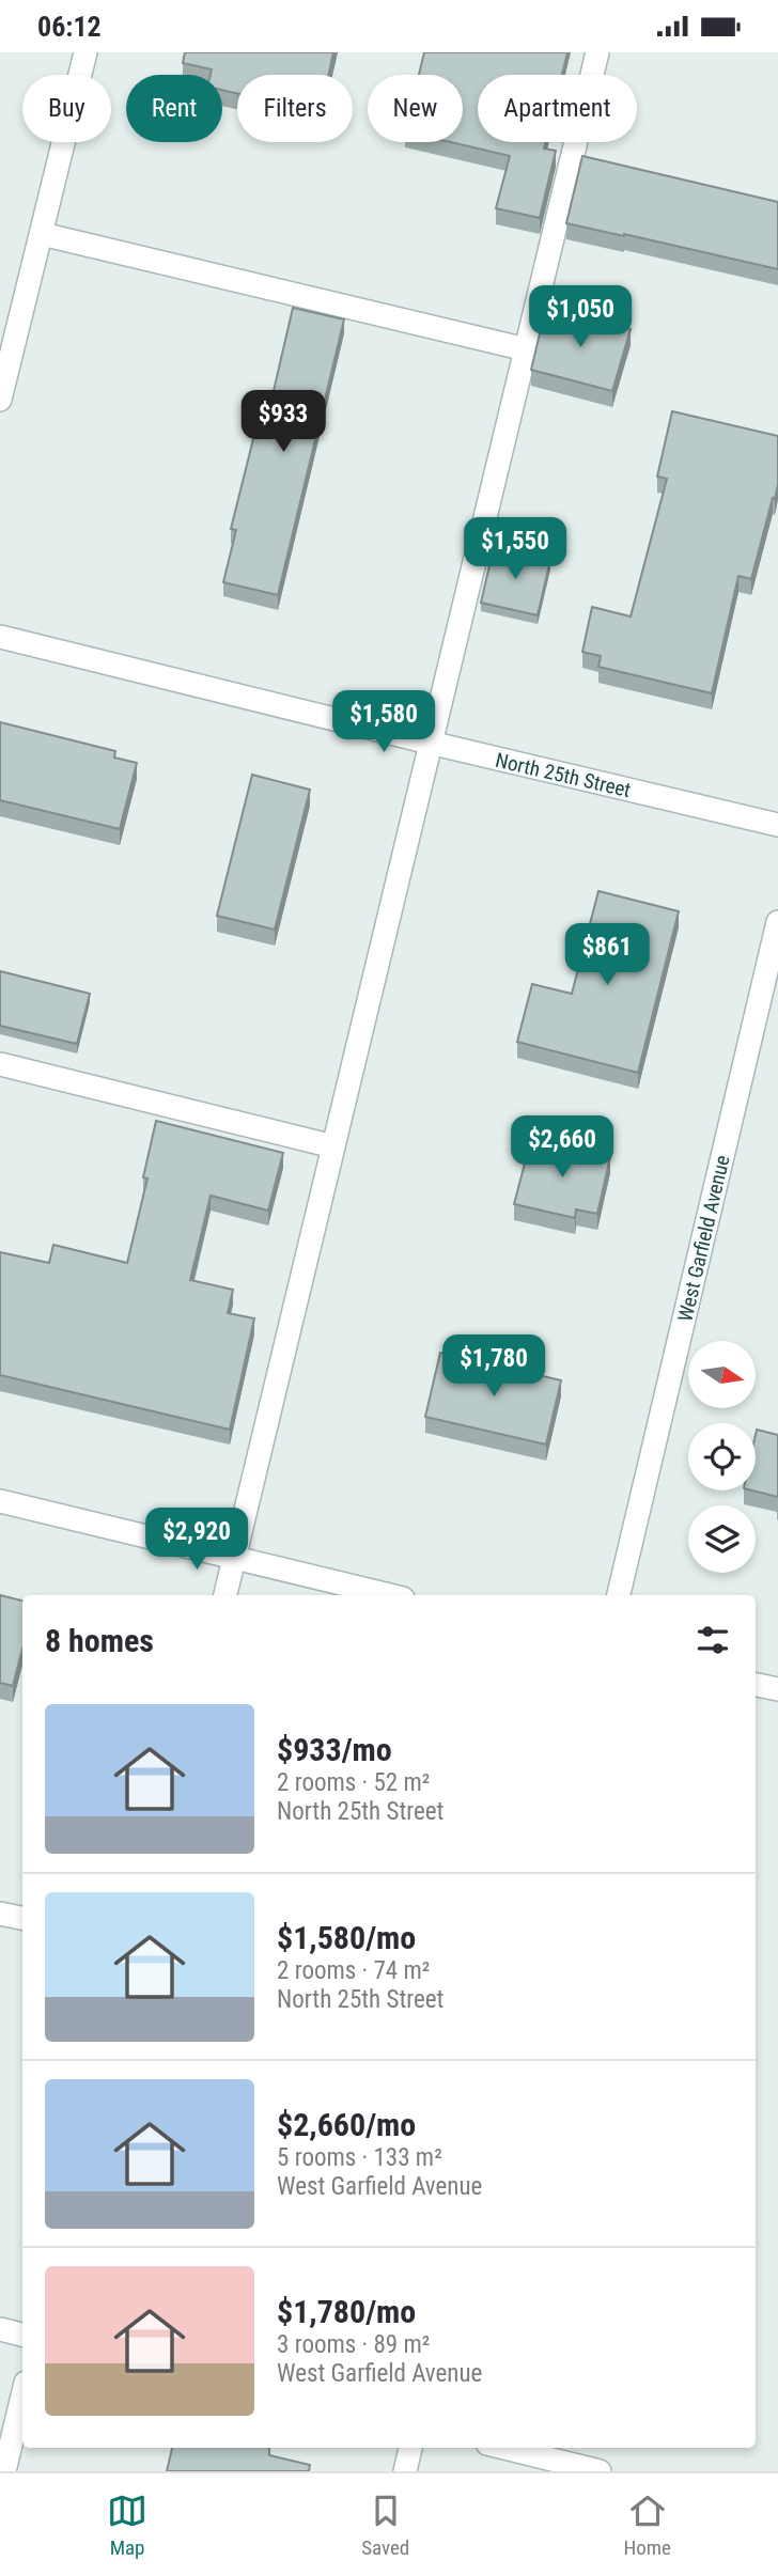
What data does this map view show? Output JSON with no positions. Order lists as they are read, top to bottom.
{
  "streets": {
    "street": ["North 25th Street", "West Garfield Avenue"]
  },
  "north": "right",
  "page": {
    "status": "06:12",
    "chip": [
      "Buy",
      "Rent",
      "Filters",
      "New",
      "Apartment"
    ],
    "price": [
      "$1,050",
      "$933",
      "$1,550",
      "$1,580",
      "$861",
      "$2,660",
      "$1,780",
      "$2,920"
    ],
    "heading": "8 homes",
    "list": [
      {
        "name": "$933/mo",
        "note": "2 rooms · 52 m² · North 25th Street"
      },
      {
        "name": "$1,580/mo",
        "note": "2 rooms · 74 m² · North 25th Street"
      },
      {
        "name": "$2,660/mo",
        "note": "5 rooms · 133 m² · West Garfield Avenue"
      },
      {
        "name": "$1,780/mo",
        "note": "3 rooms · 89 m² · West Garfield Avenue"
      }
    ],
    "tabs": ["Map", "Saved", "Home"]
  }
}
